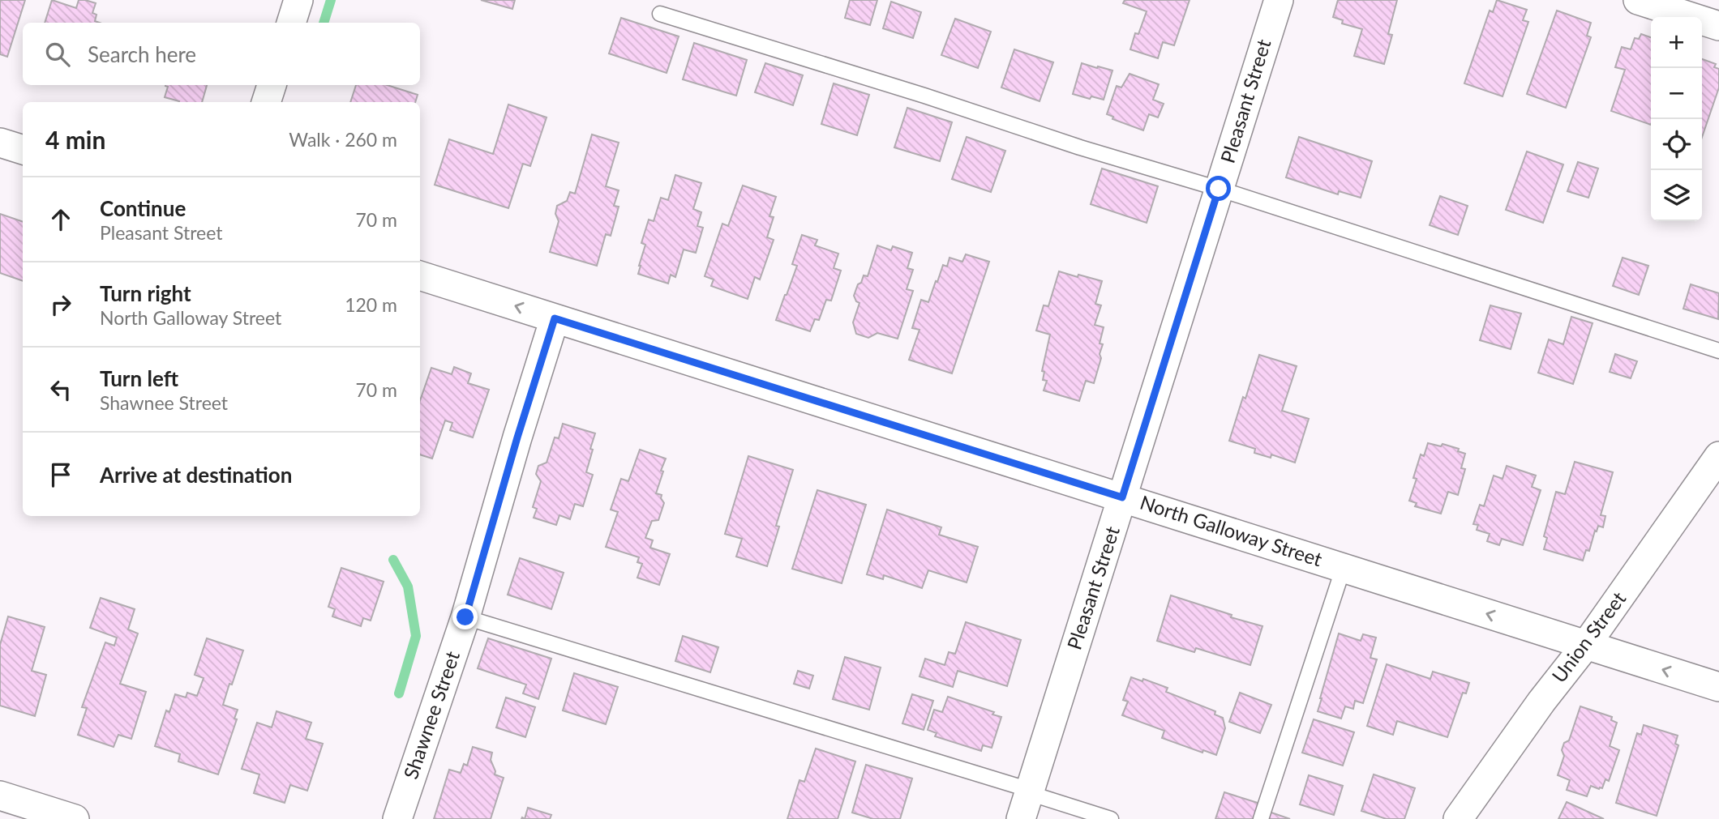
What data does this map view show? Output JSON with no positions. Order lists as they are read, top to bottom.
{
  "streets": {
    "street": [
      "Pleasant Street",
      "North Galloway Street",
      "Union Street",
      "Shawnee Street"
    ]
  },
  "crossings": [
    ["Pleasant Street", "North Galloway Street"],
    ["North Galloway Street", "Union Street"],
    ["North Galloway Street", "Shawnee Street"]
  ],
  "one_way": ["North Galloway Street"],
  "page": {
    "map_buttons": ["+", "−"],
    "search": "Search here",
    "heading": ["4 min", "Walk · 260 m"],
    "list": [
      ["Continue", "Pleasant Street", "70 m"],
      ["Turn right", "North Galloway Street", "120 m"],
      ["Turn left", "Shawnee Street", "70 m"],
      "Arrive at destination"
    ]
  }
}
